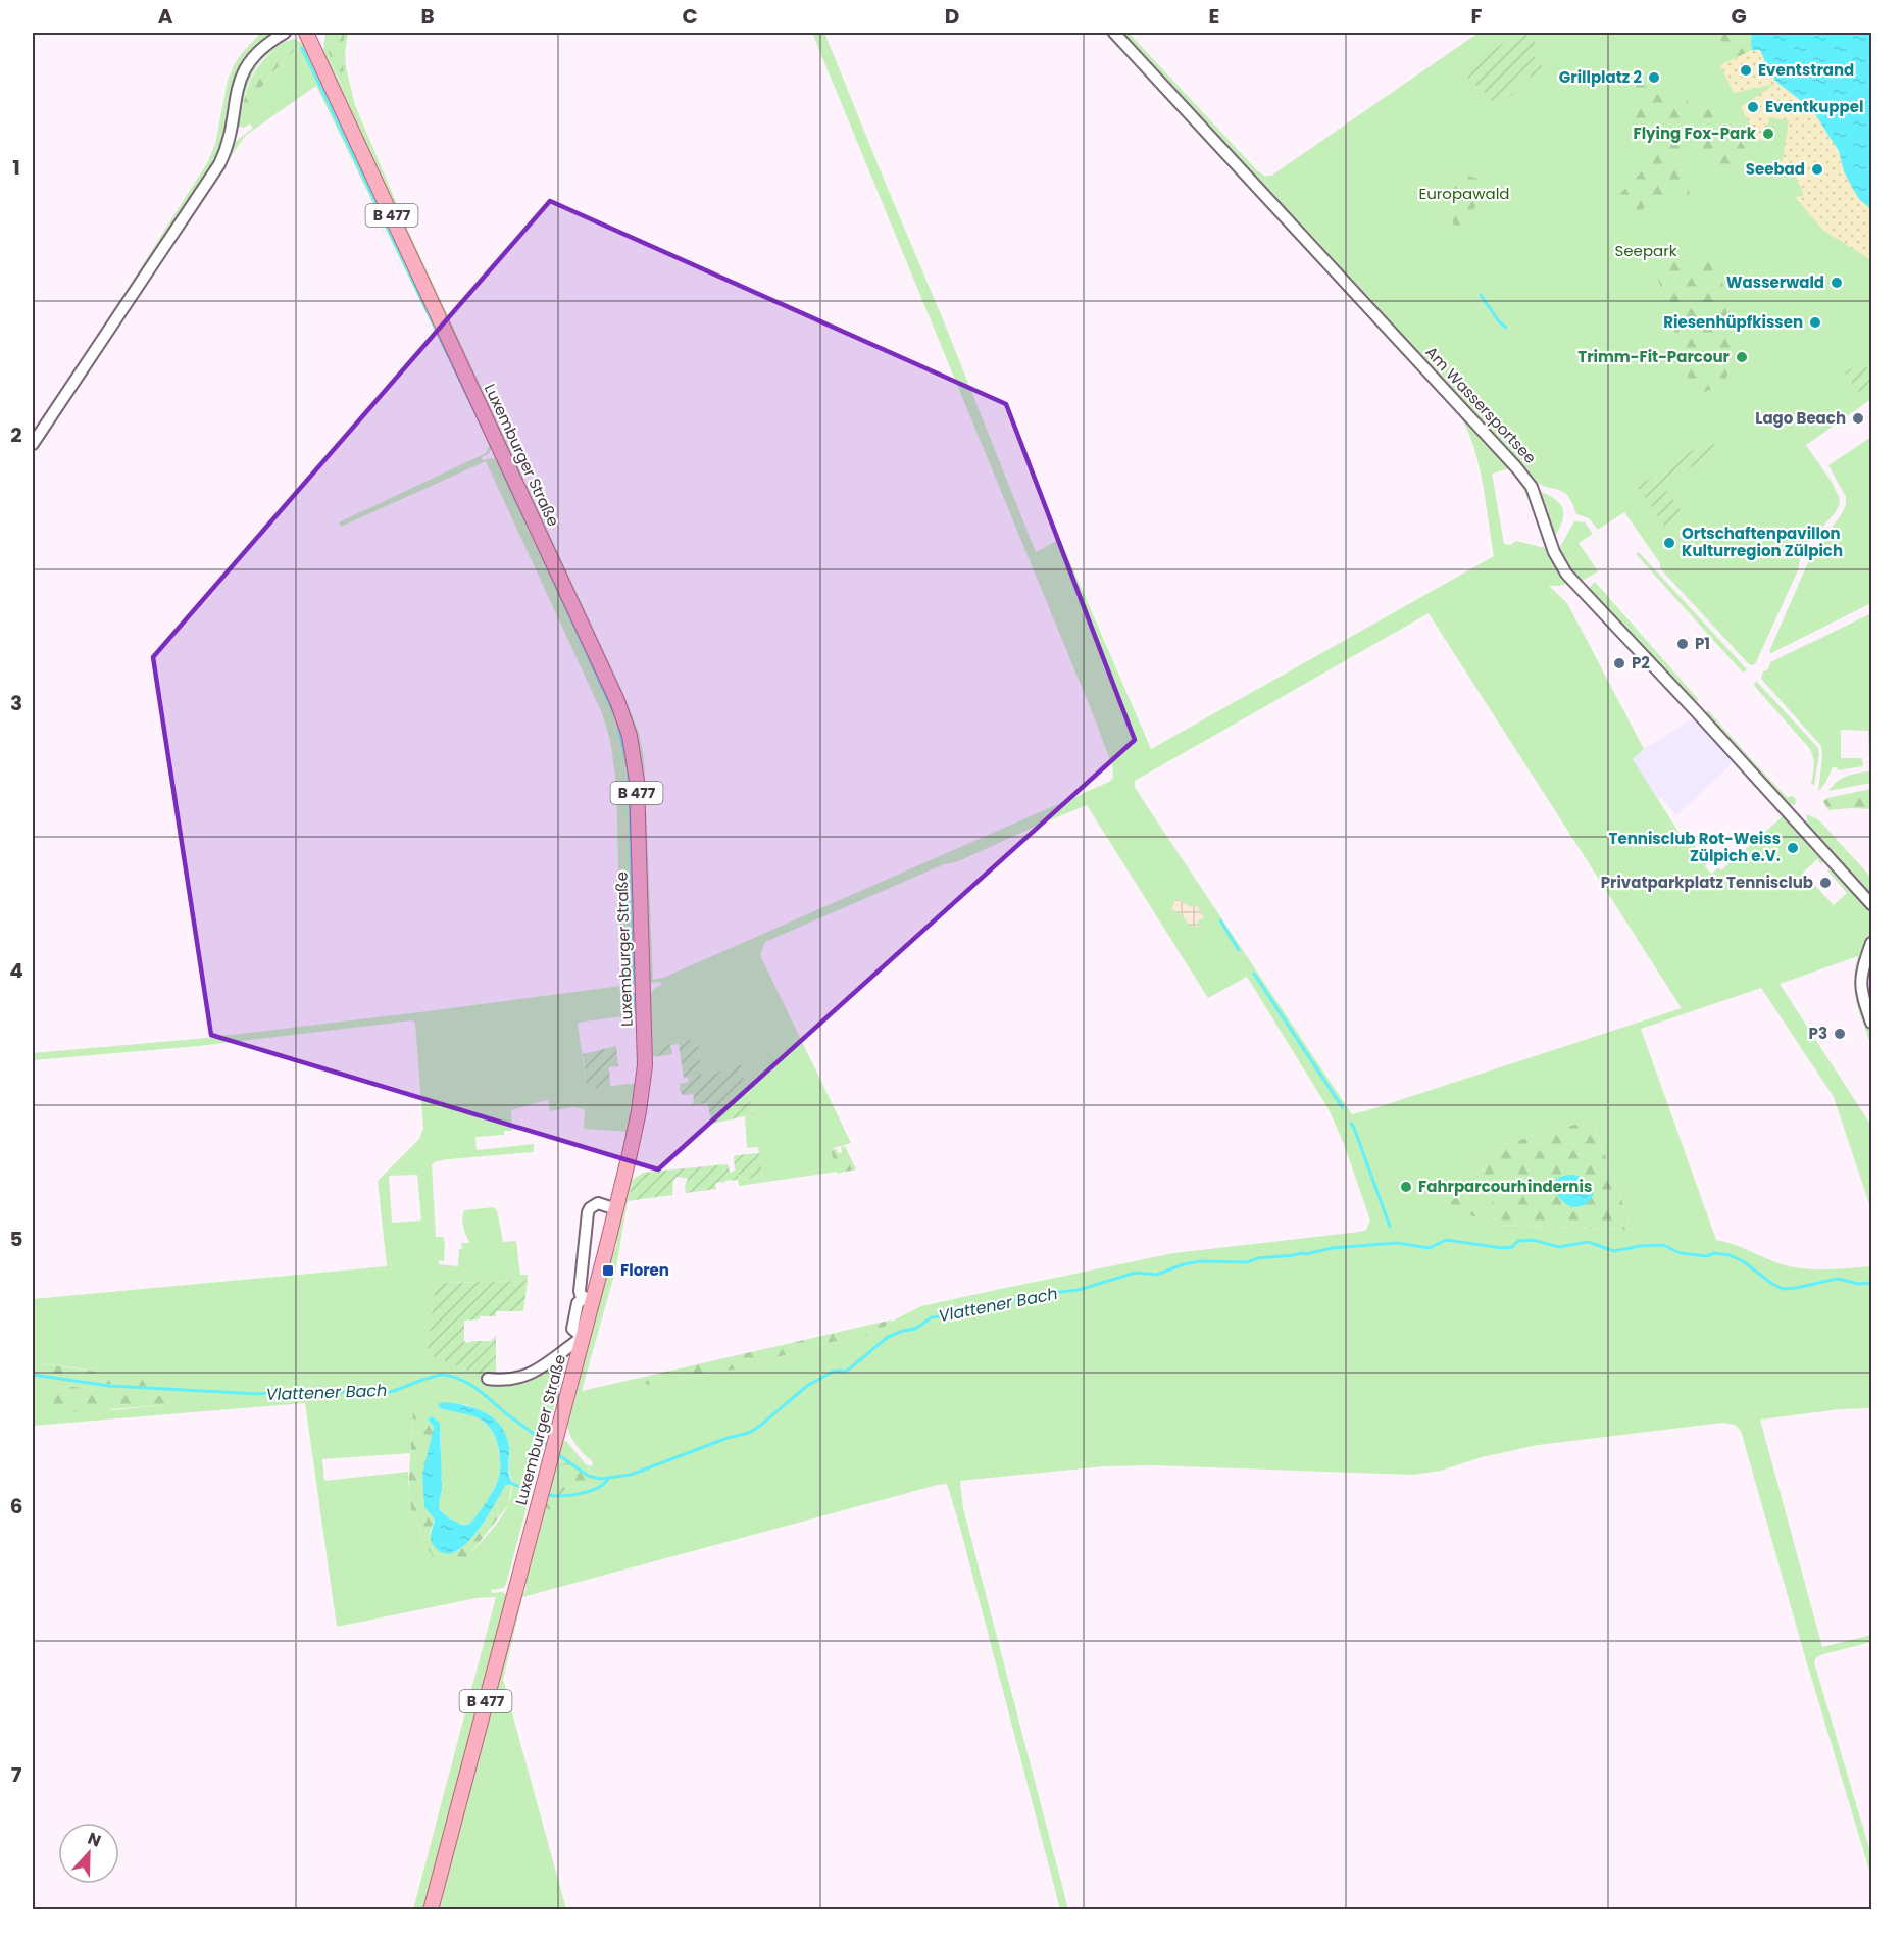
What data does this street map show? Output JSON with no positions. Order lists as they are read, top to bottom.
{
  "streets": {
    "main road": ["B 477", "Luxemburger Straße"],
    "street": ["Am Wassersportsee"]
  },
  "water": ["Vlattener Bach"],
  "parks": ["Europawald", "Seepark"],
  "places": {
    "other": [
      "Eventstrand",
      "Grillplatz 2",
      "Eventkuppel",
      "Flying Fox-Park",
      "Seebad",
      "Wasserwald",
      "Riesenhüpfkissen",
      "Trimm-Fit-Parcour",
      "Lago Beach",
      "Ortschaftenpavillon Kulturregion Zülpich",
      "P1",
      "P2",
      "Tennisclub Rot-Weiss Zülpich e.V.",
      "Privatparkplatz Tennisclub",
      "P3",
      "Fahrparcourhindernis"
    ],
    "transit": ["Floren"]
  },
  "north": "top",
  "grid": {
    "columns": [
      "A",
      "B",
      "C",
      "D",
      "E",
      "F",
      "G"
    ],
    "rows": [
      "1",
      "2",
      "3",
      "4",
      "5",
      "6",
      "7"
    ]
  }
}
